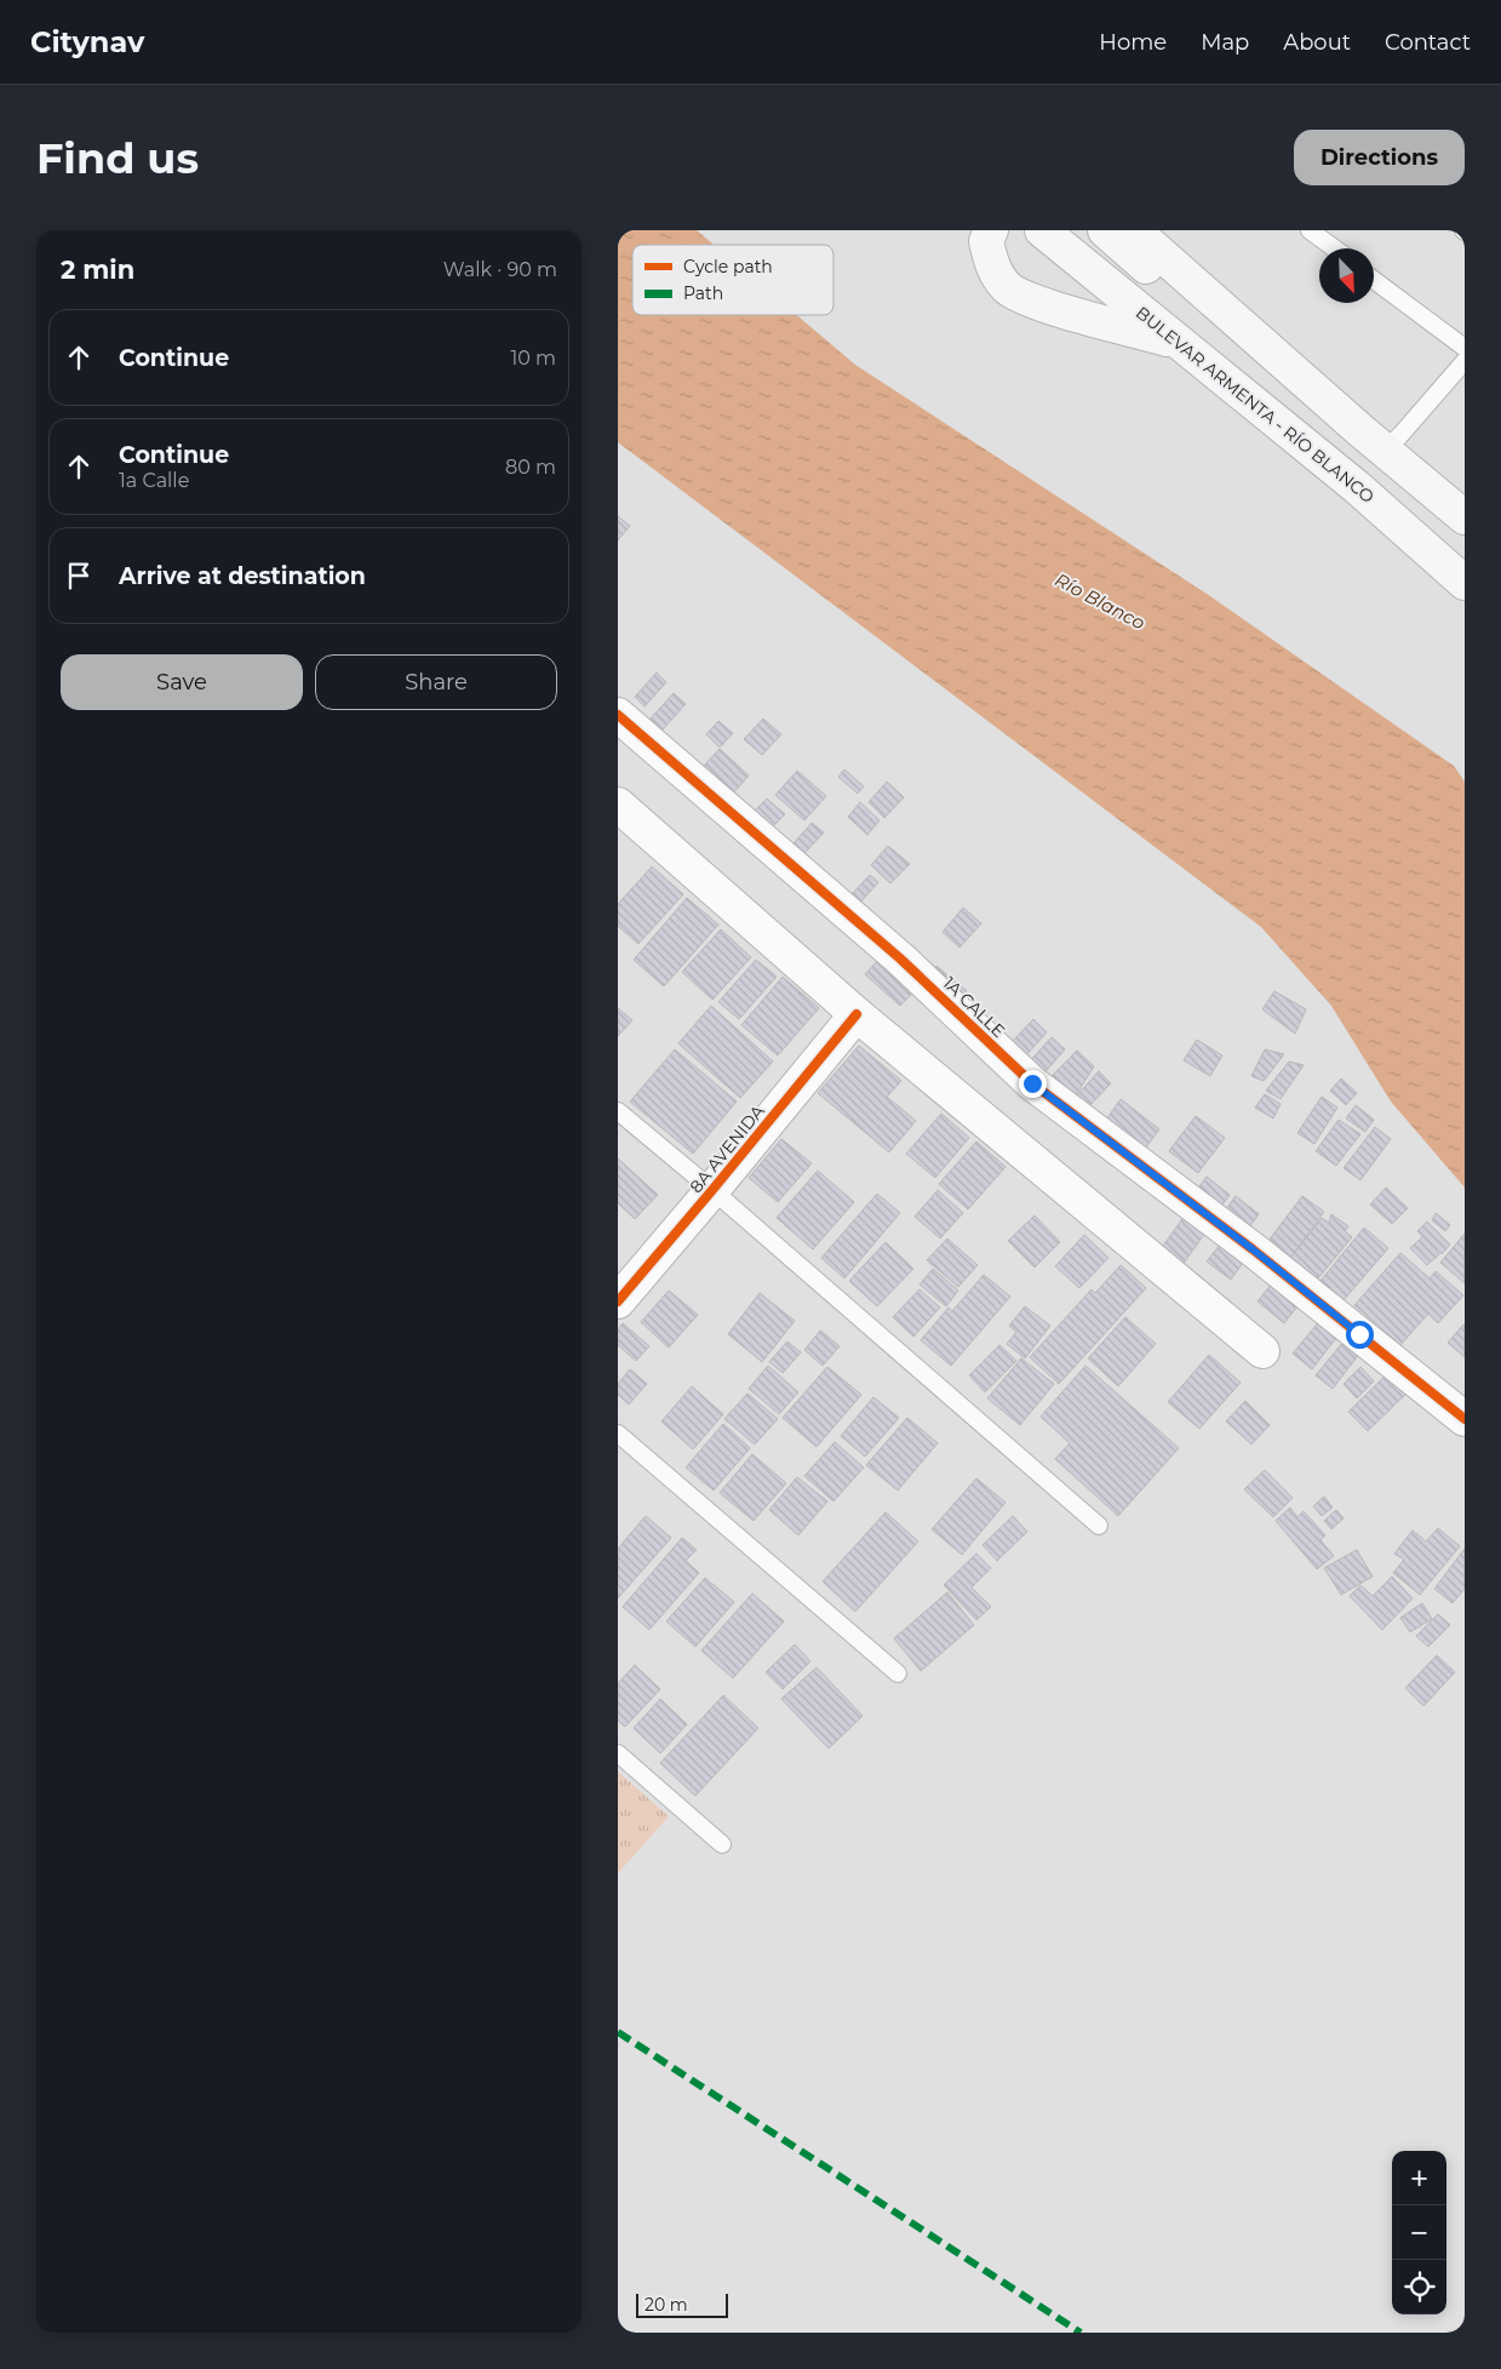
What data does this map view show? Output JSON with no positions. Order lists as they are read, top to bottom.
{
  "streets": {
    "main road": ["BULEVAR ARMENTA - RÍO BLANCO"],
    "street": ["1A CALLE", "8A AVENIDA"]
  },
  "water": ["Río Blanco"],
  "legend": ["Cycle path", "Path"],
  "scale_bar": "20 m",
  "north": "bottom right",
  "page": {
    "header": "Citynav",
    "nav": [
      "Home",
      "Map",
      "About",
      "Contact"
    ],
    "buttons": [
      "Directions",
      ["Save", "Share"]
    ],
    "title": "Find us",
    "heading": ["2 min", "Walk · 90 m"],
    "list": [
      ["Continue", "10 m"],
      ["Continue", "1a Calle", "80 m"],
      "Arrive at destination"
    ],
    "map_buttons": ["+", "−"],
    "scale": "20 m"
  }
}
